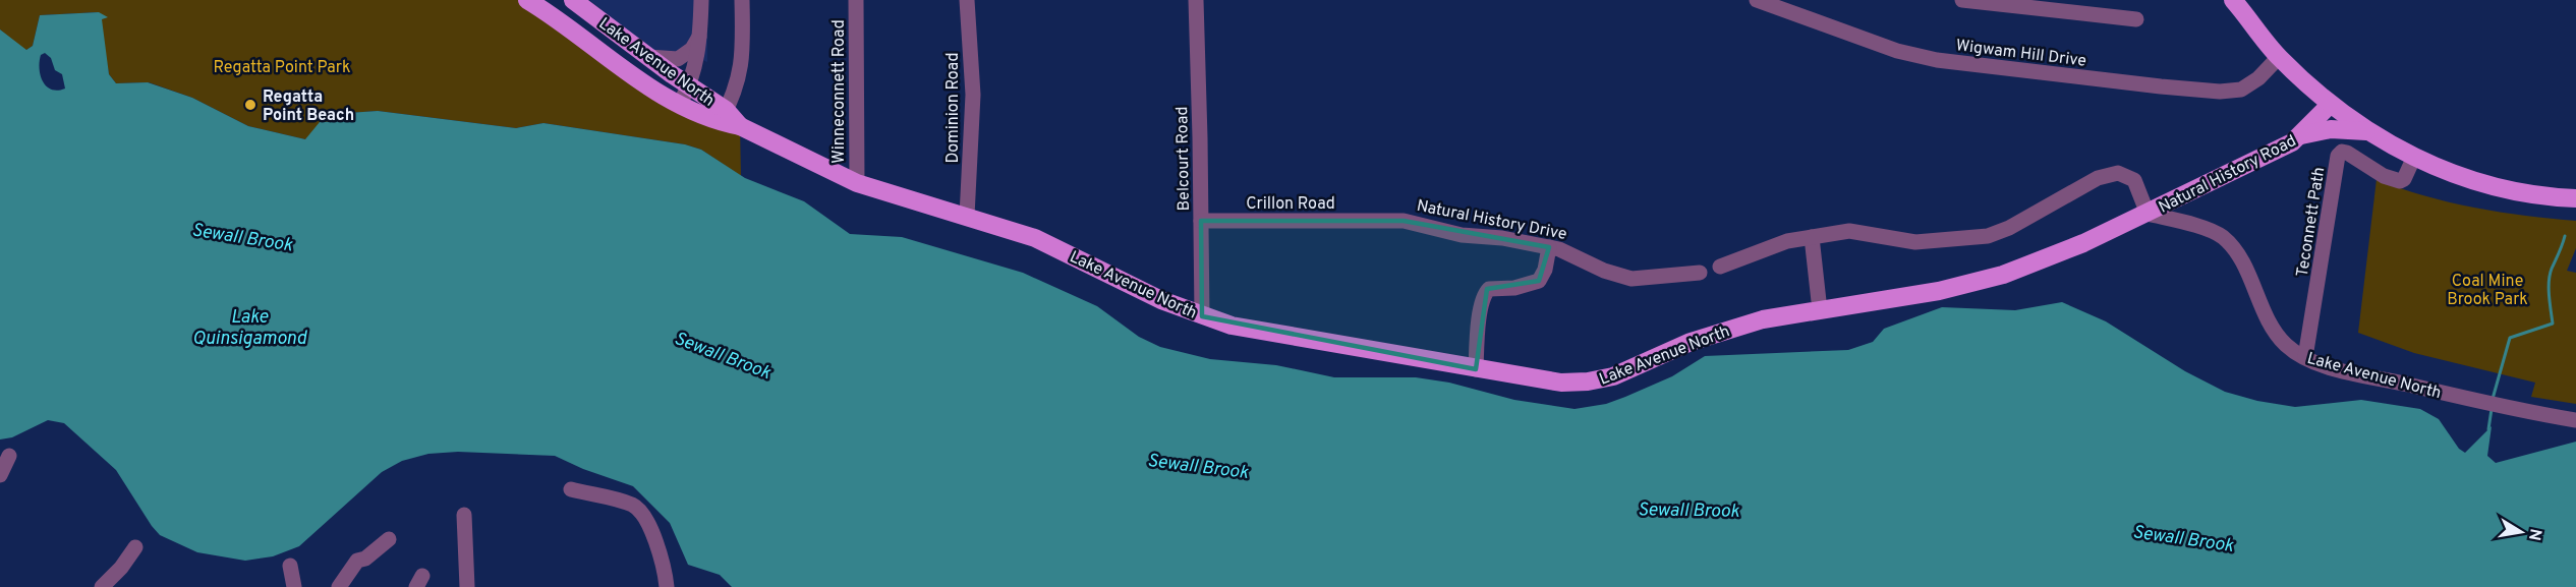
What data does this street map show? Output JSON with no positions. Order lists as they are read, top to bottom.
{
  "streets": {
    "main road": ["Lake Avenue North", "Natural History Road"],
    "street": [
      "Wigwam Hill Drive",
      "Winneconnett Road",
      "Dominion Road",
      "Belcourt Road",
      "Crillon Road",
      "Natural History Drive",
      "Teconnett Path"
    ]
  },
  "crossings": [
    ["Lake Avenue North", "Winneconnett Road"],
    ["Lake Avenue North", "Dominion Road"],
    ["Lake Avenue North", "Belcourt Road"],
    ["Lake Avenue North", "Natural History Road"],
    ["Lake Avenue North", "Teconnett Path"],
    ["Belcourt Road", "Crillon Road"],
    ["Crillon Road", "Natural History Drive"]
  ],
  "water": ["Sewall Brook", "Lake Quinsigamond"],
  "parks": ["Regatta Point Park", "Coal Mine Brook Park"],
  "places": ["Regatta Point Beach"],
  "north": "right"
}
